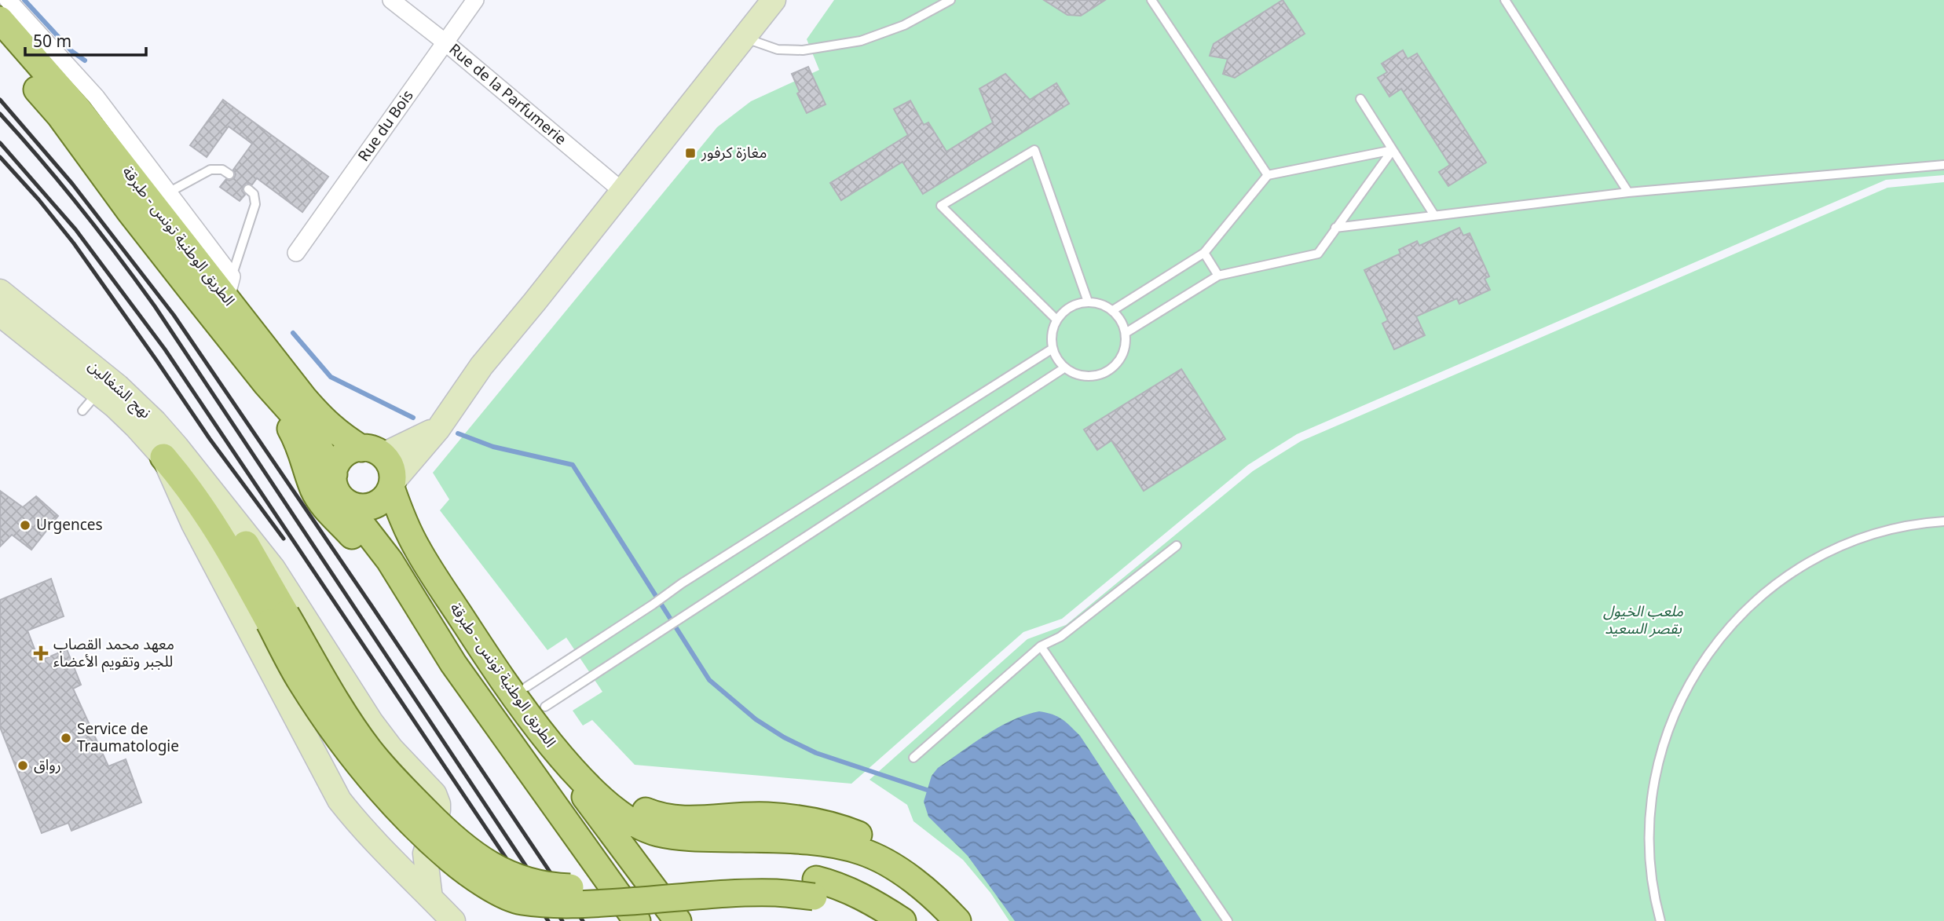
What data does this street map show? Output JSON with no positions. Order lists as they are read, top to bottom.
{
  "streets": {
    "main road": ["الطريق الوطنية تونس - طبرقة"],
    "street": ["Rue de la Parfumerie", "Rue du Bois", "نهج الشغالين"]
  },
  "crossings": [
    ["Rue de la Parfumerie", "Rue du Bois"]
  ],
  "parks": ["ملعب الخيول بقصر السعيد"],
  "places": {
    "transit": ["مغازة كرفور"],
    "other": ["Urgences", "Service de Traumatologie", "رواق"],
    "health": ["معهد محمد القصاب للجبر وتقويم الأعضاء"]
  },
  "scale_bar": "50 m"
}
